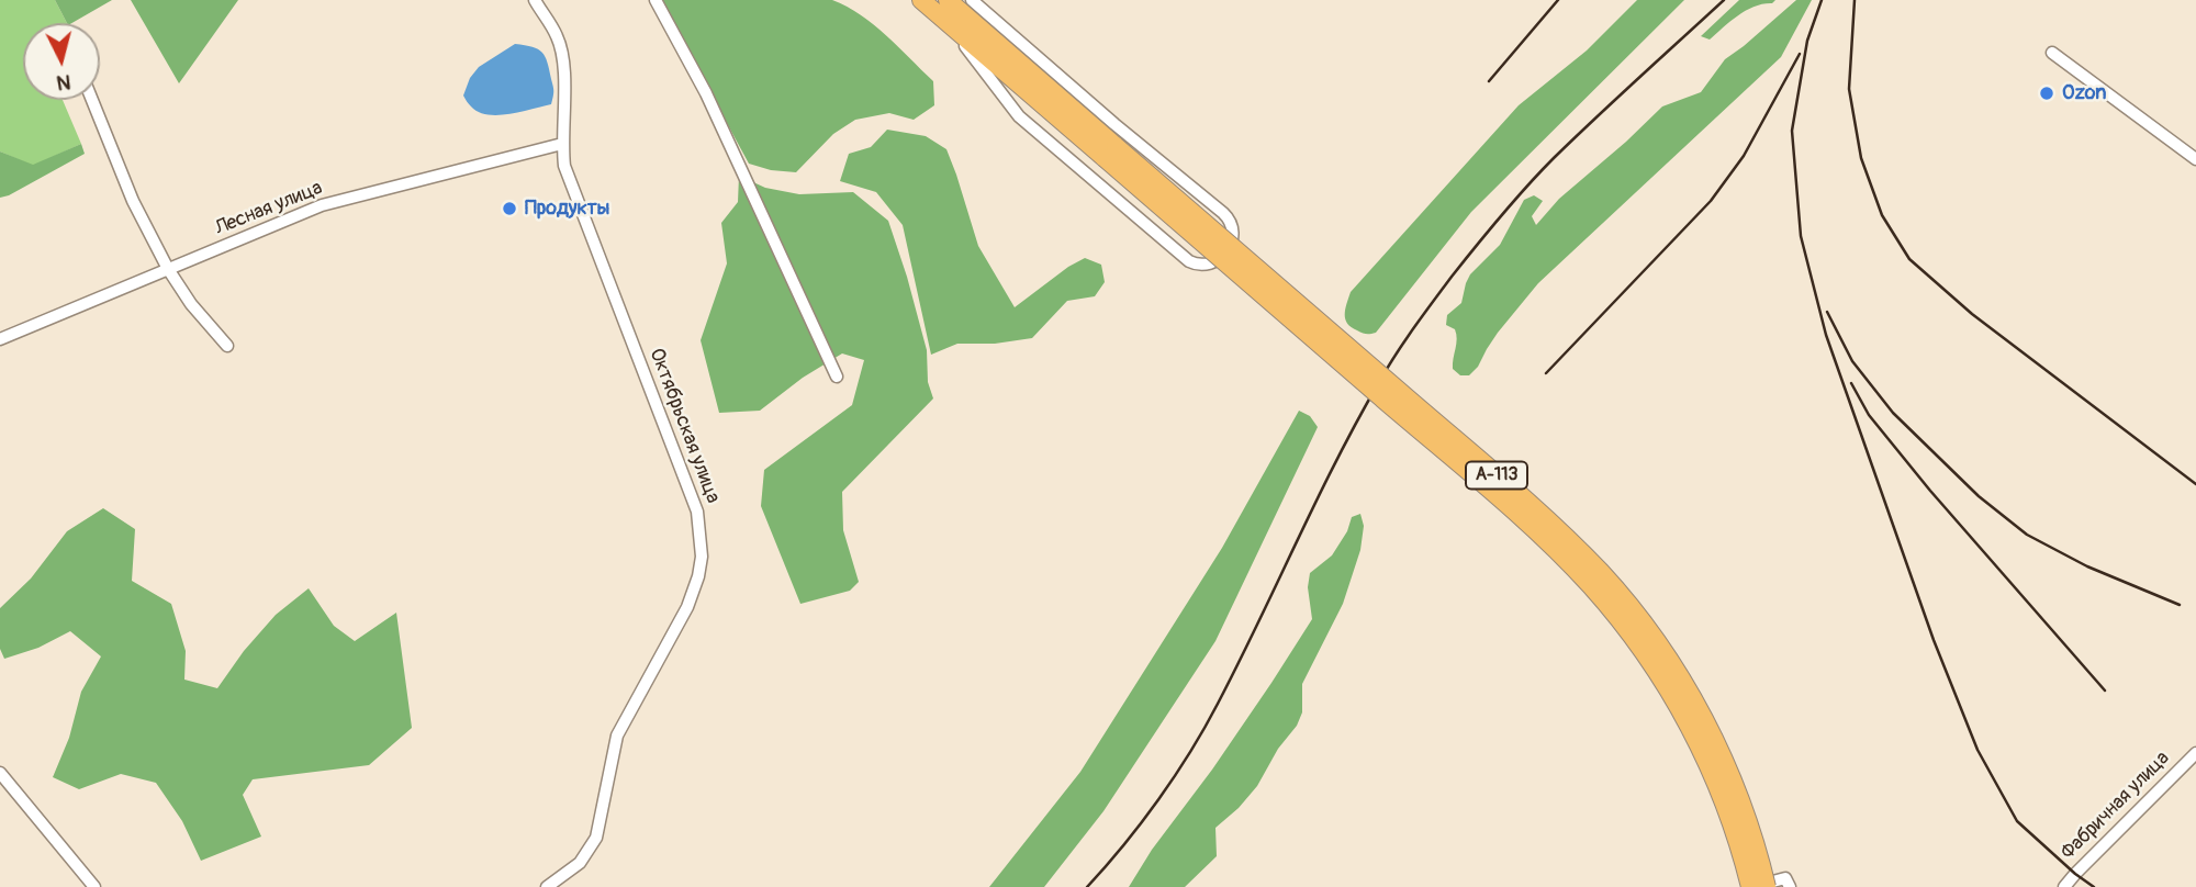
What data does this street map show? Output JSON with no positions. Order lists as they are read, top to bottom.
{
  "streets": {
    "highway": ["А-113"],
    "street": ["Лесная улица", "Октябрьская улица", "Фабричная улица"]
  },
  "crossings": [
    ["Лесная улица", "Октябрьская улица"]
  ],
  "places": ["Ozon", "Продукты"],
  "north": "bottom"
}
